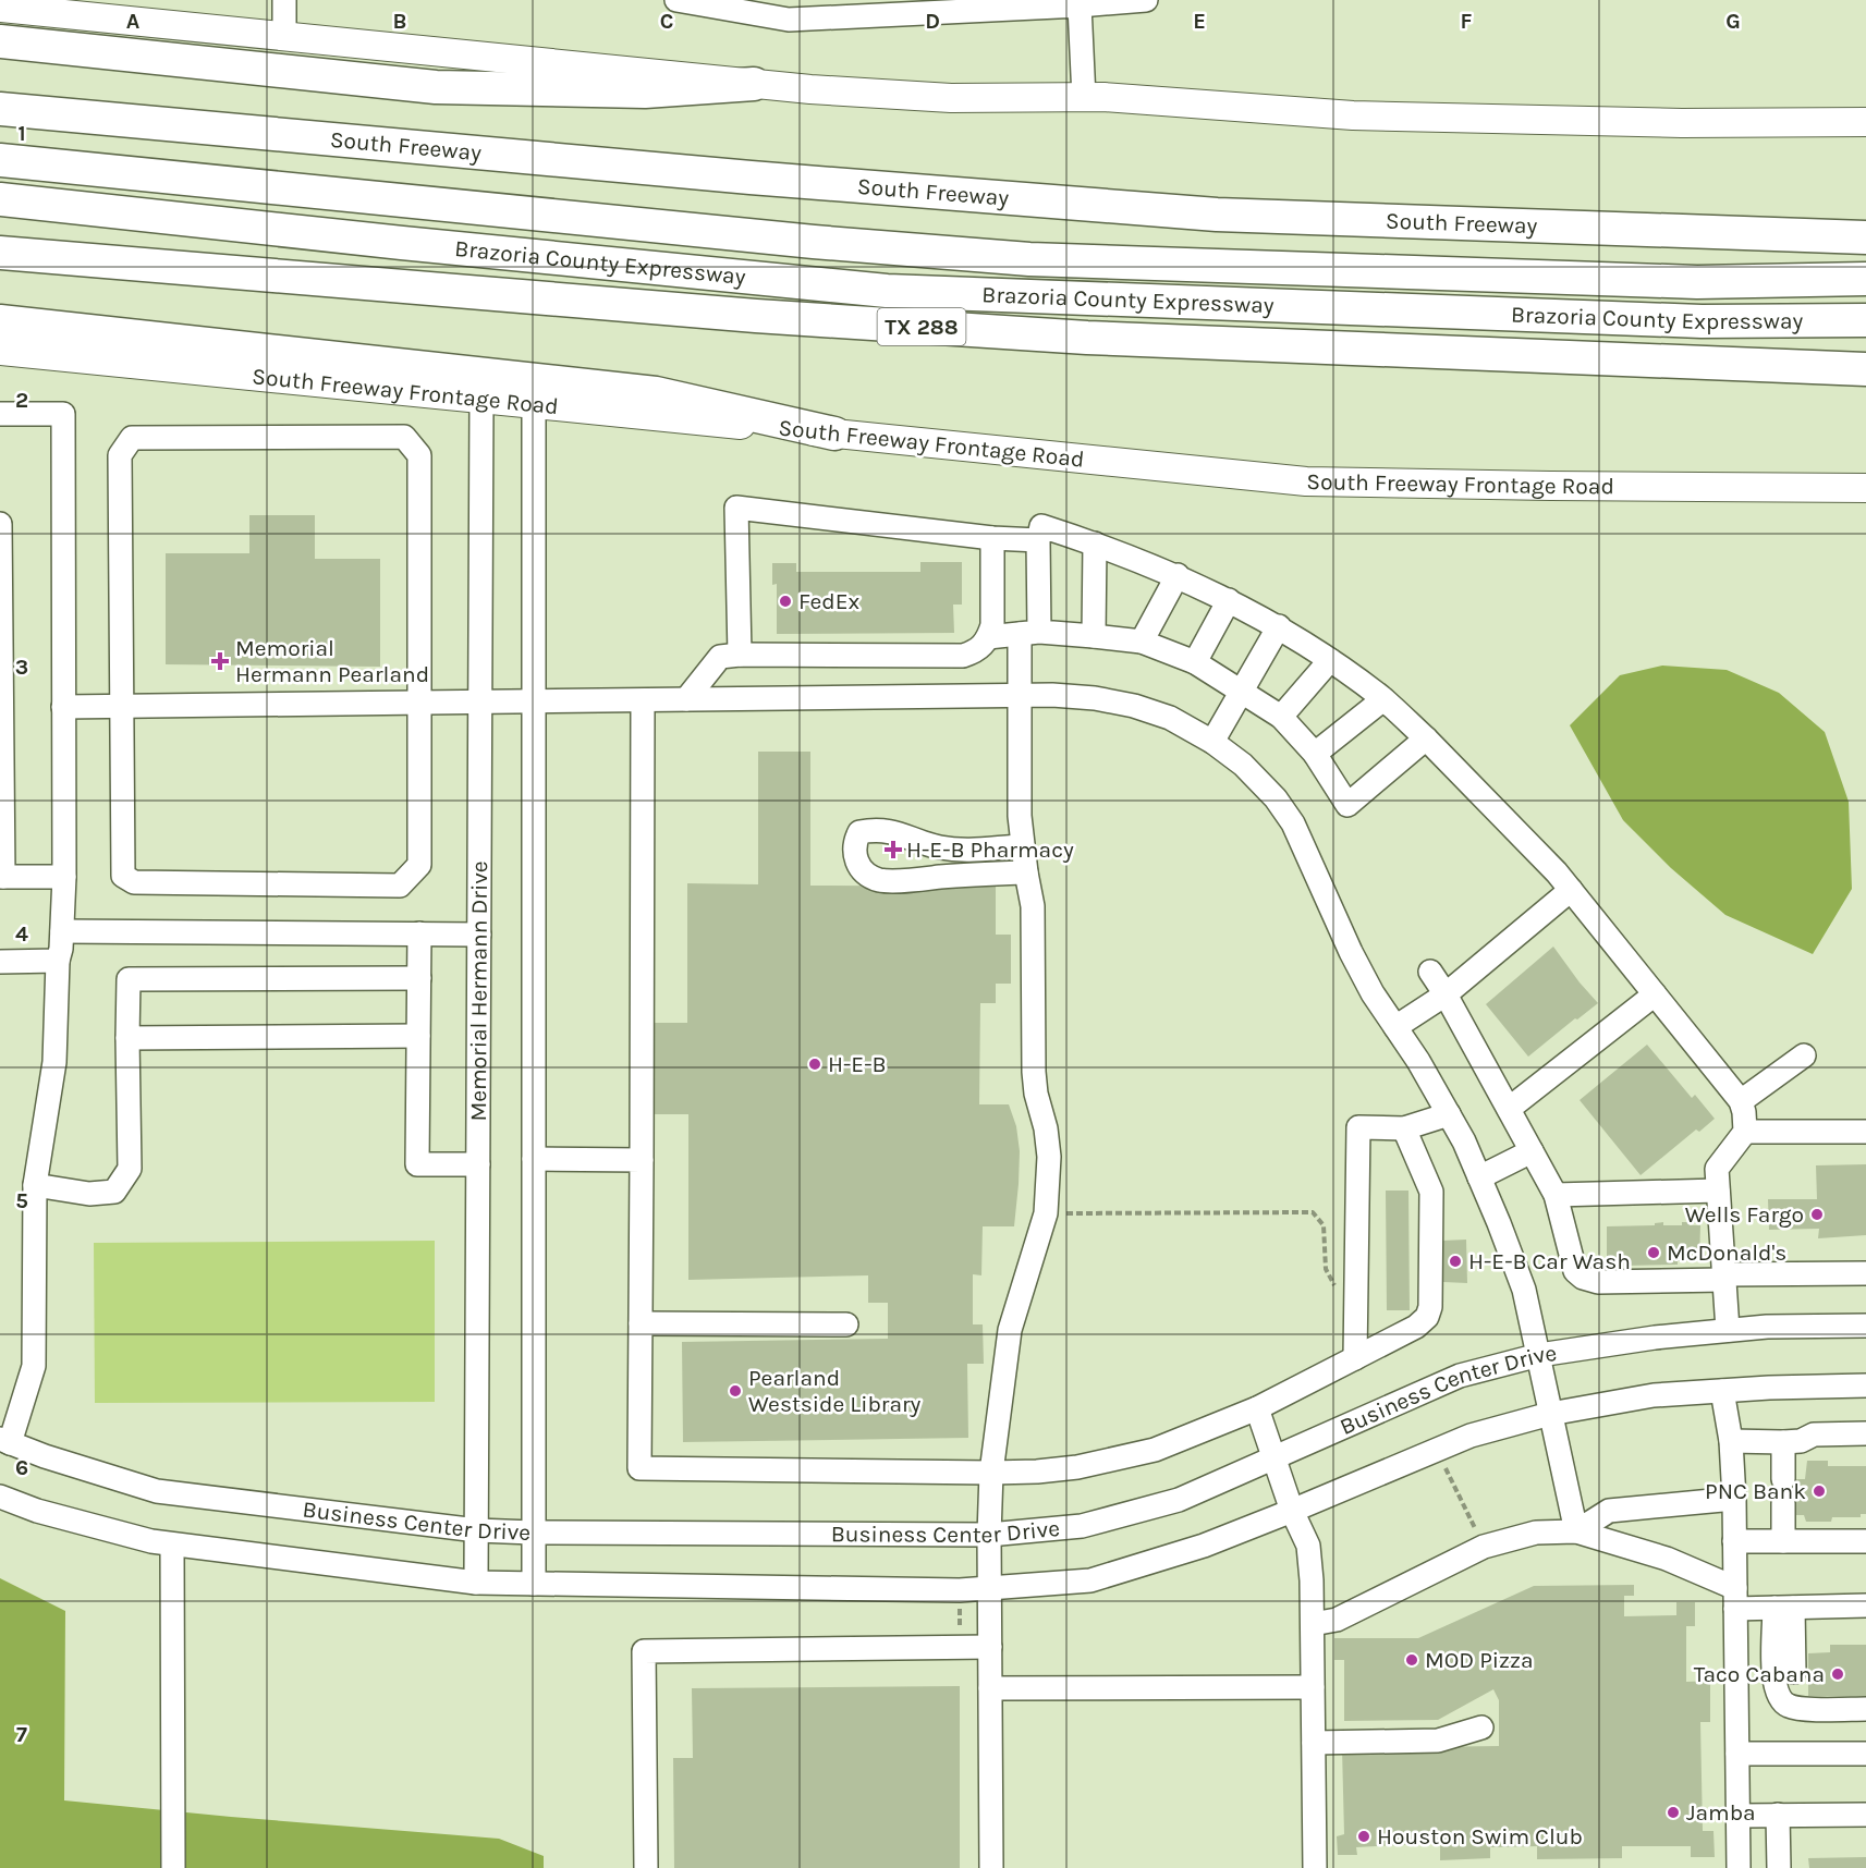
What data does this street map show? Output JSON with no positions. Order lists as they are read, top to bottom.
{
  "streets": {
    "highway": ["South Freeway", "Brazoria County Expressway", "TX 288"],
    "main road": ["South Freeway Frontage Road"],
    "street": ["Memorial Hermann Drive", "Business Center Drive"]
  },
  "crossings": [
    ["South Freeway Frontage Road", "Memorial Hermann Drive"],
    ["Memorial Hermann Drive", "Business Center Drive"]
  ],
  "places": {
    "other": [
      "FedEx",
      "H-E-B",
      "Wells Fargo",
      "McDonald's",
      "H-E-B Car Wash",
      "Pearland Westside Library",
      "PNC Bank",
      "MOD Pizza",
      "Taco Cabana",
      "Jamba",
      "Houston Swim Club"
    ],
    "health": ["Memorial Hermann Pearland", "H-E-B Pharmacy"]
  },
  "grid": {
    "columns": [
      "A",
      "B",
      "C",
      "D",
      "E",
      "F",
      "G"
    ],
    "rows": [
      "1",
      "2",
      "3",
      "4",
      "5",
      "6",
      "7"
    ]
  }
}
